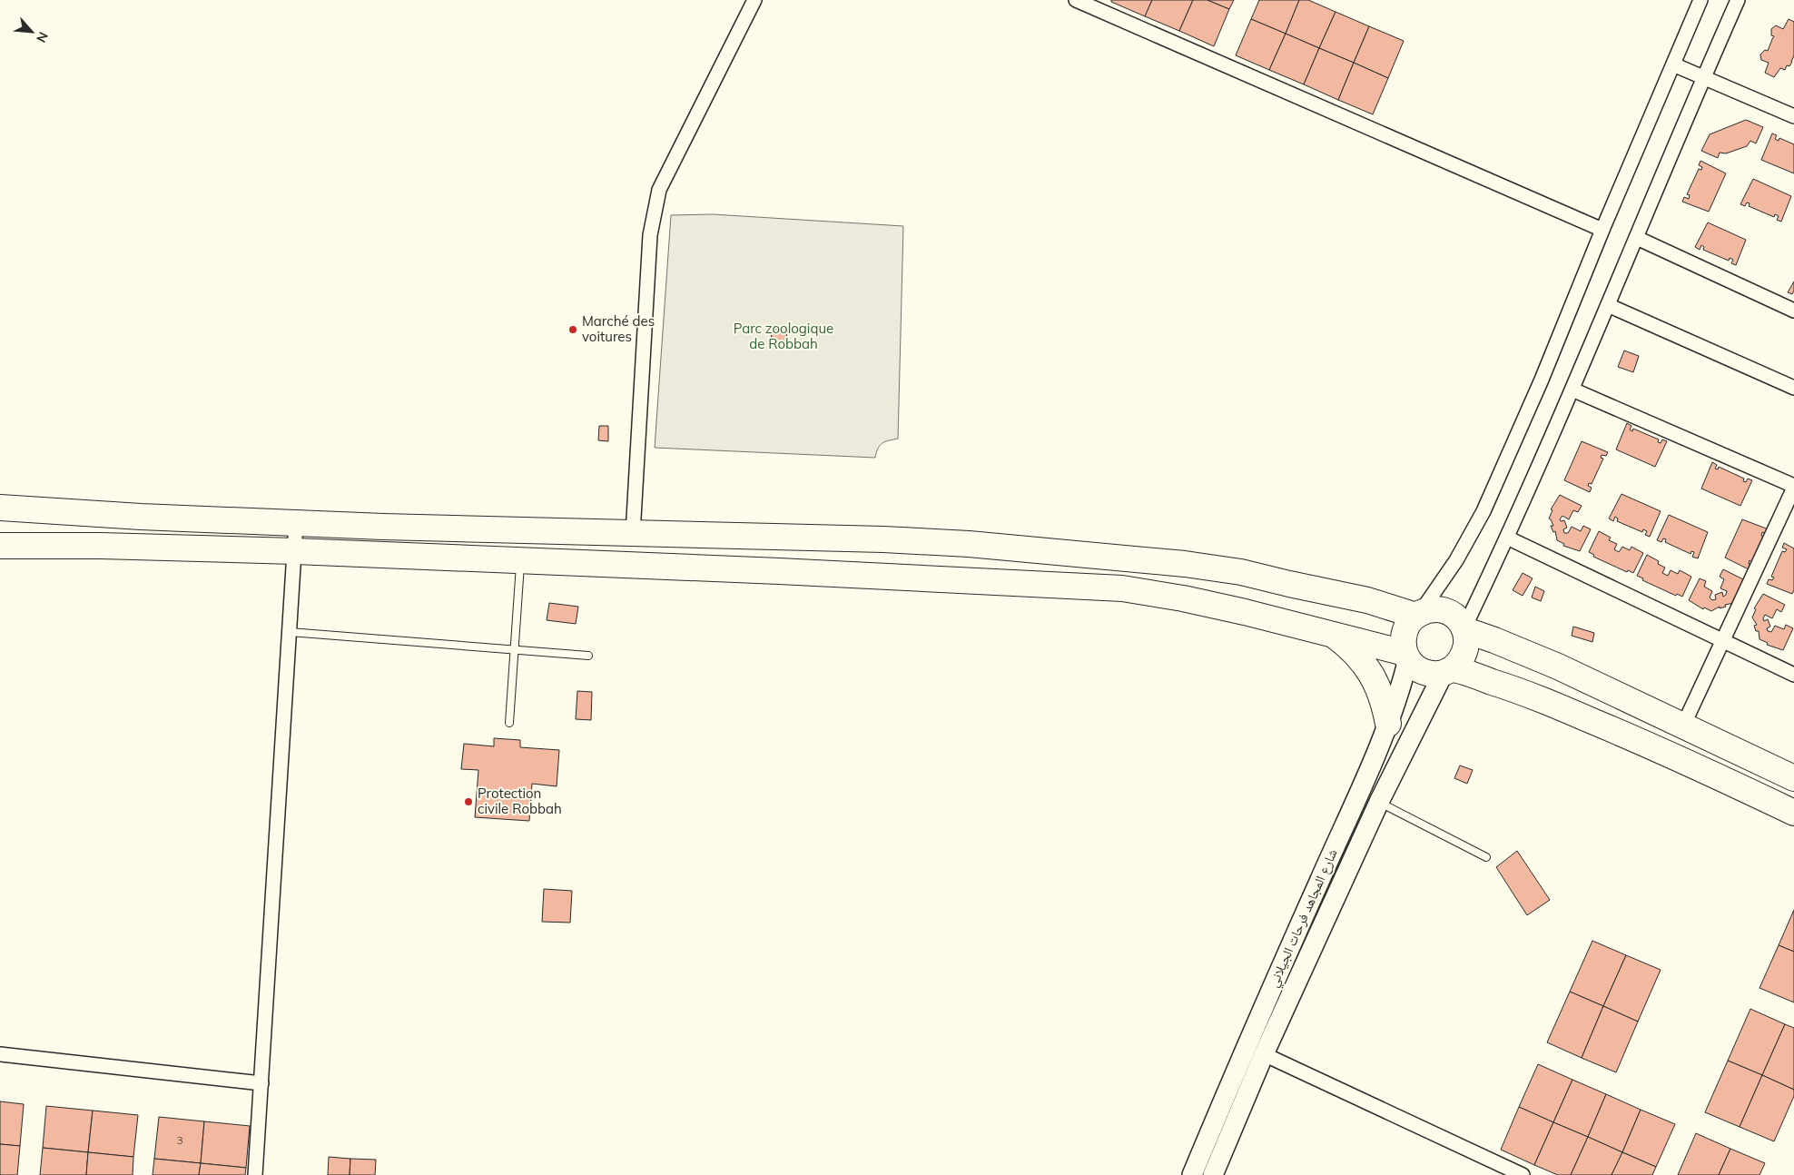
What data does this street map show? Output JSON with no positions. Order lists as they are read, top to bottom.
{
  "streets": {
    "street": ["شارع المجاهد فرحات الجيلاني"]
  },
  "parks": ["Parc zoologique de Robbah"],
  "places": ["Marché des voitures", "Protection civile Robbah"],
  "house_numbers": ["3"],
  "north": "bottom right"
}
